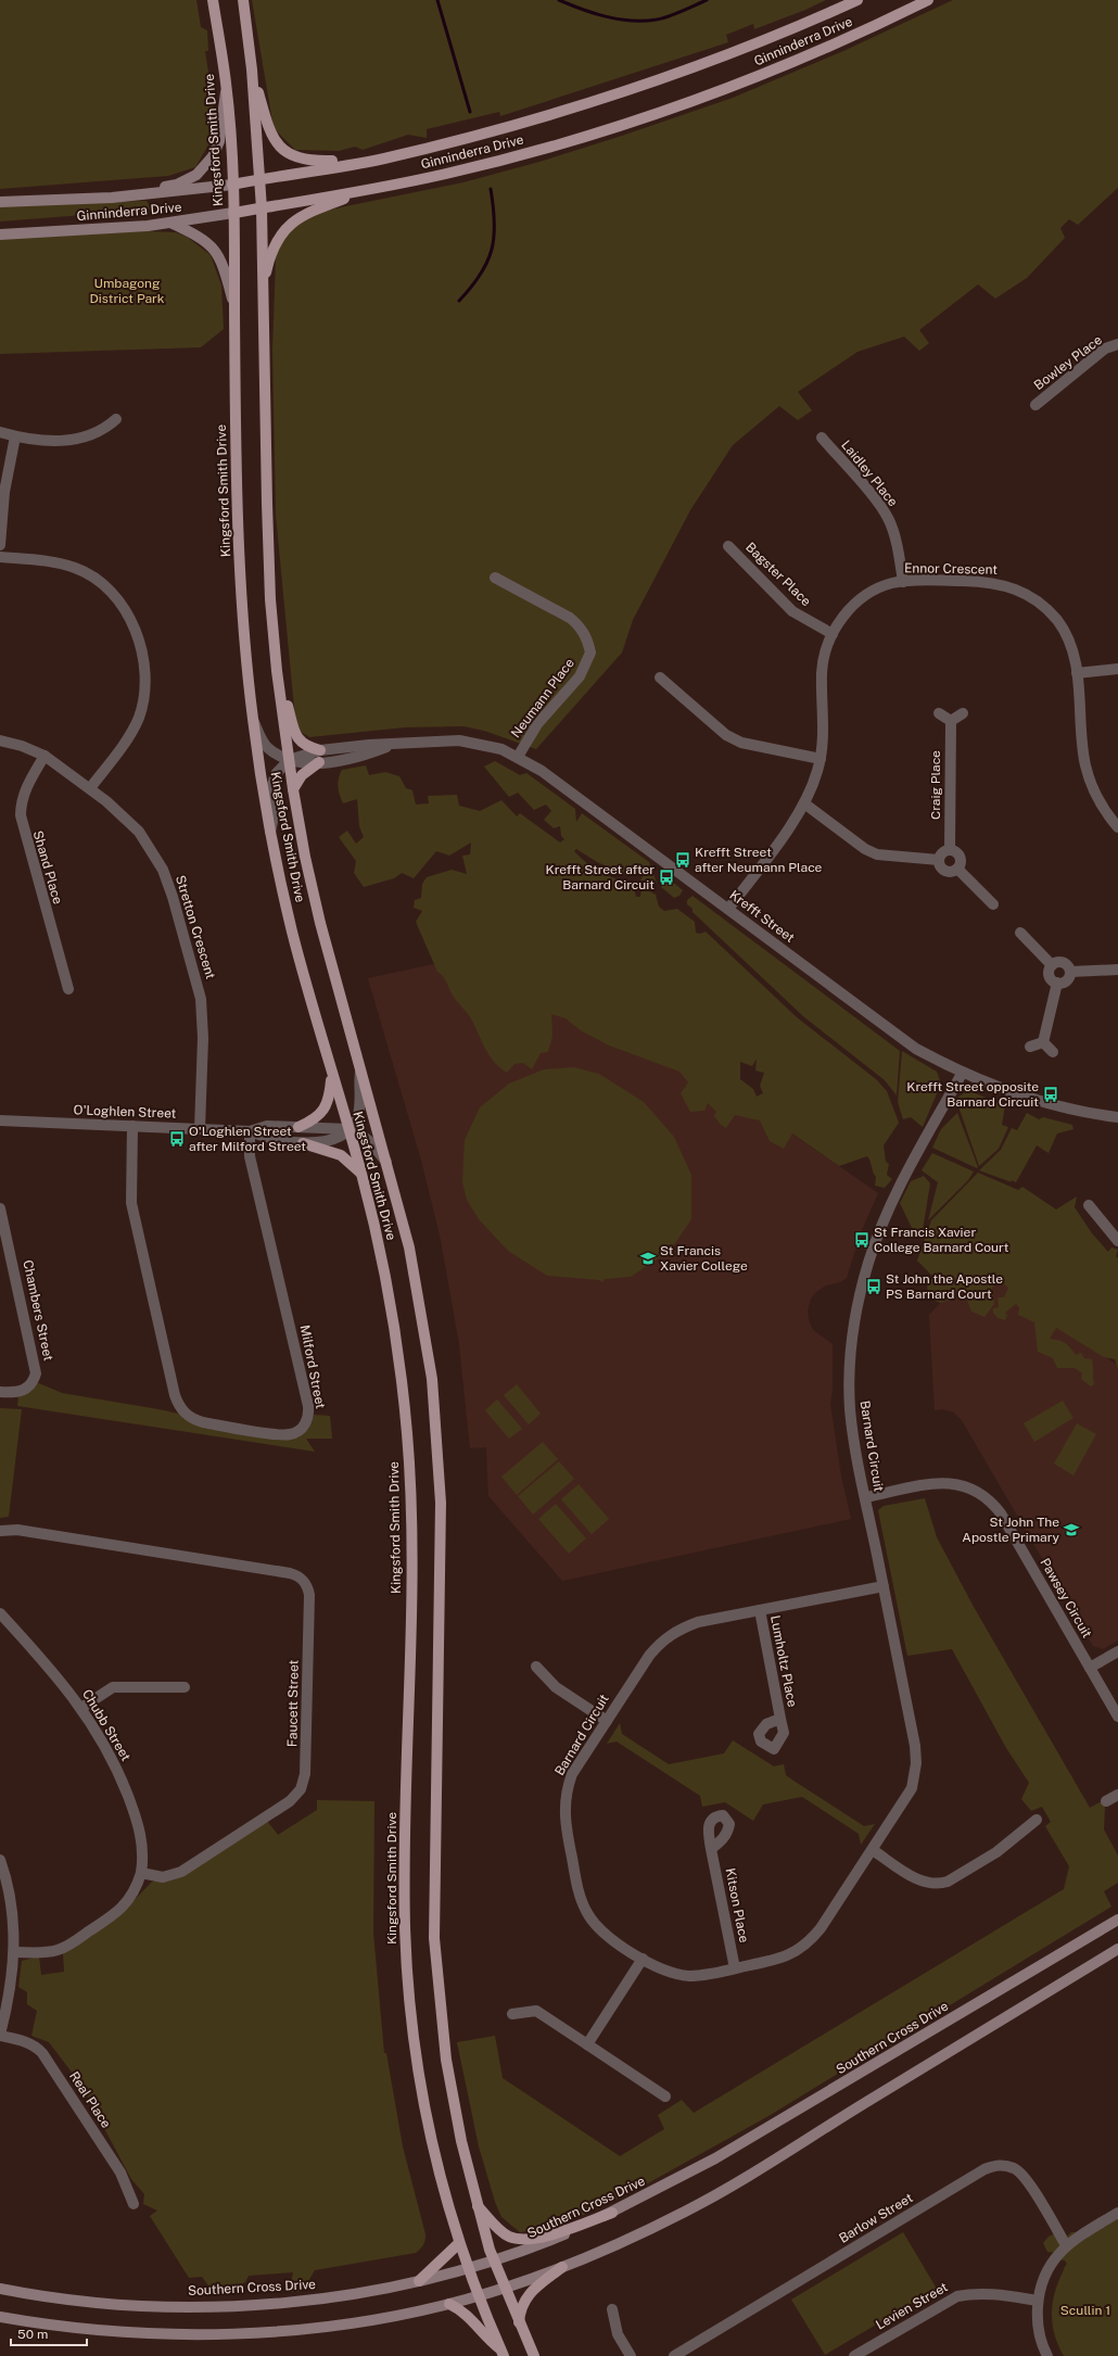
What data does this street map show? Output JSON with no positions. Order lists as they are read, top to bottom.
{
  "streets": {
    "main road": ["Ginninderra Drive", "Kingsford Smith Drive", "Southern Cross Drive"],
    "street": [
      "Bowley Place",
      "Laidley Place",
      "Ennor Crescent",
      "Bagster Place",
      "Neumann Place",
      "Craig Place",
      "Shand Place",
      "Krefft Street",
      "Stretton Crescent",
      "O'Loghlen Street",
      "Chambers Street",
      "Milford Street",
      "Barnard Circuit",
      "Pawsey Circuit",
      "Lumholtz Place",
      "Faucett Street",
      "Chubb Street",
      "Kitson Place",
      "Real Place",
      "Barlow Street",
      "Levien Street"
    ]
  },
  "crossings": [
    ["Ginninderra Drive", "Kingsford Smith Drive"],
    ["Kingsford Smith Drive", "Krefft Street"],
    ["Kingsford Smith Drive", "O'Loghlen Street"],
    ["Kingsford Smith Drive", "Southern Cross Drive"],
    ["Laidley Place", "Ennor Crescent"],
    ["Ennor Crescent", "Bagster Place"],
    ["Ennor Crescent", "Krefft Street"],
    ["Neumann Place", "Krefft Street"],
    ["Shand Place", "Stretton Crescent"],
    ["Krefft Street", "Barnard Circuit"],
    ["Stretton Crescent", "O'Loghlen Street"],
    ["O'Loghlen Street", "Milford Street"],
    ["Barnard Circuit", "Pawsey Circuit"],
    ["Barnard Circuit", "Lumholtz Place"],
    ["Barnard Circuit", "Kitson Place"],
    ["Faucett Street", "Chubb Street"]
  ],
  "parks": ["Umbagong District Park", "Scullin 1"],
  "places": {
    "bus stop": [
      "Krefft Street after Neumann Place",
      "Krefft Street after Barnard Circuit",
      "Krefft Street opposite Barnard Circuit",
      "O'Loghlen Street after Milford Street",
      "St Francis Xavier College Barnard Court",
      "St John the Apostle PS Barnard Court"
    ],
    "school or university": ["St Francis Xavier College", "St John The Apostle Primary"]
  },
  "scale_bar": "50 m"
}
